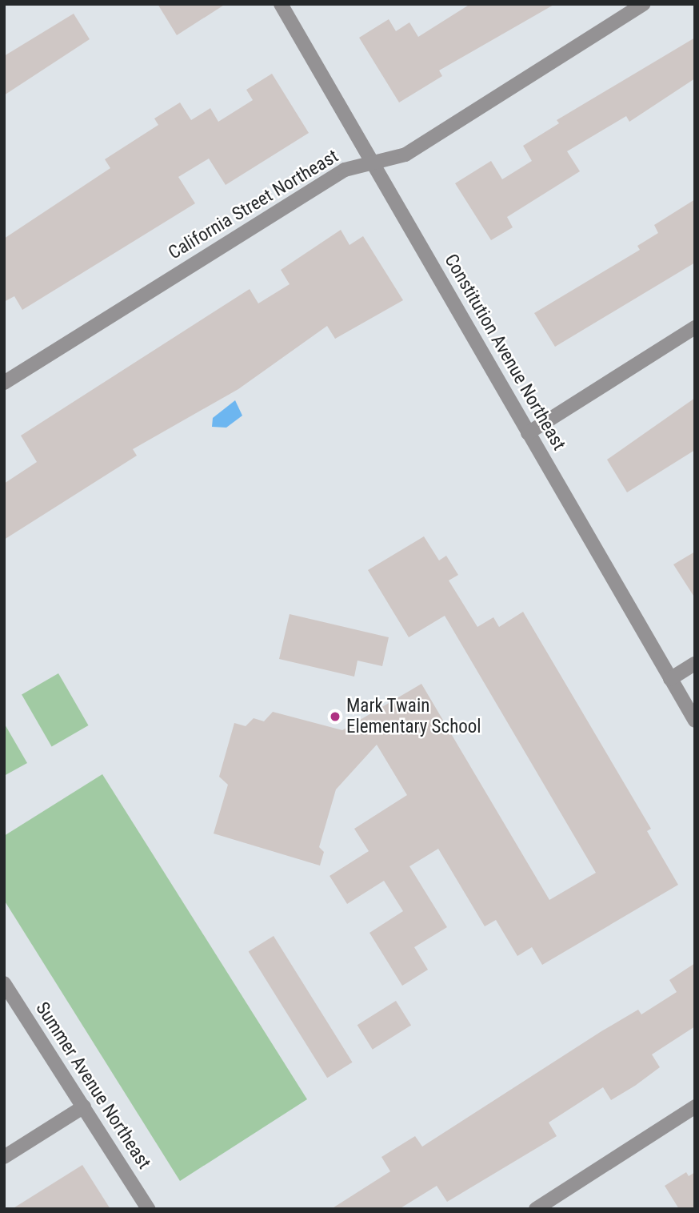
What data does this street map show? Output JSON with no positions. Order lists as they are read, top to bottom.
{
  "streets": {
    "street": ["California Street Northeast", "Constitution Avenue Northeast", "Summer Avenue Northeast"]
  },
  "crossings": [
    ["California Street Northeast", "Constitution Avenue Northeast"]
  ],
  "places": ["Mark Twain Elementary School"]
}
